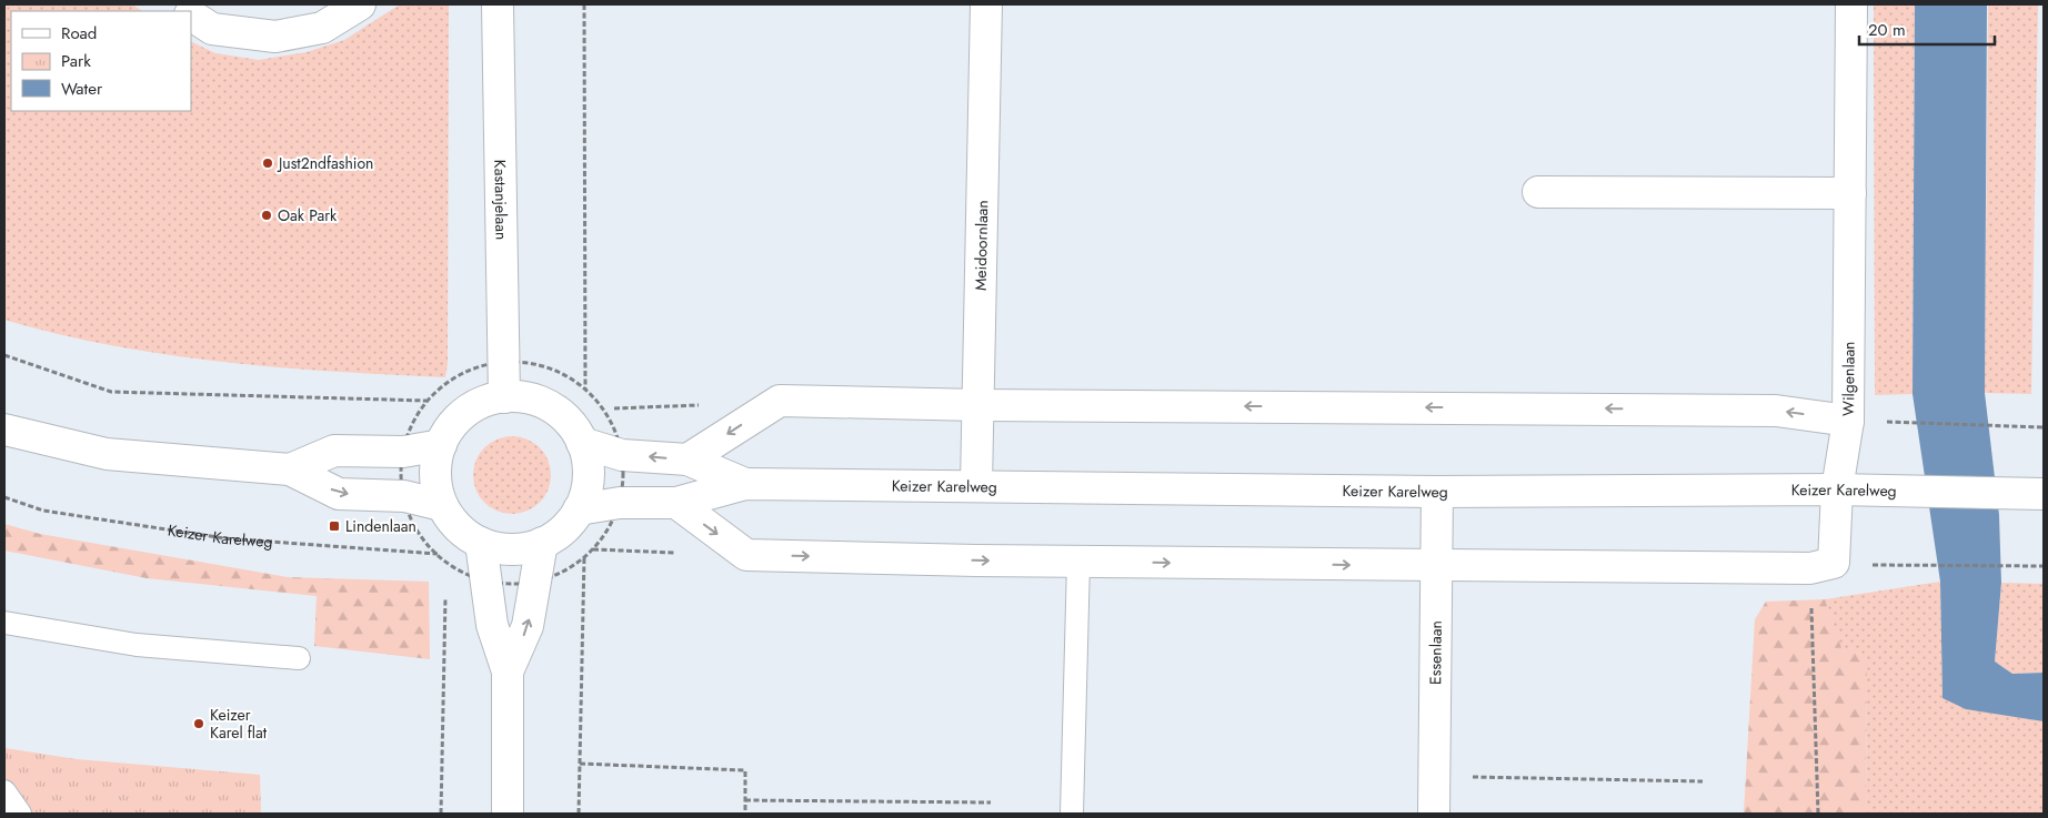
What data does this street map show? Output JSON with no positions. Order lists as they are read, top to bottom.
{
  "streets": {
    "street": [
      "Kastanjelaan",
      "Meidoornlaan",
      "Wilgenlaan",
      "Keizer Karelweg",
      "Essenlaan"
    ]
  },
  "crossings": [
    ["Kastanjelaan", "Keizer Karelweg"],
    ["Meidoornlaan", "Keizer Karelweg"],
    ["Wilgenlaan", "Keizer Karelweg"],
    ["Keizer Karelweg", "Essenlaan"]
  ],
  "places": {
    "other": ["Just2ndfashion", "Oak Park", "Keizer Karel flat"],
    "transit": ["Lindenlaan"]
  },
  "legend": ["Road", "Park", "Water"],
  "scale_bar": "20 m"
}
